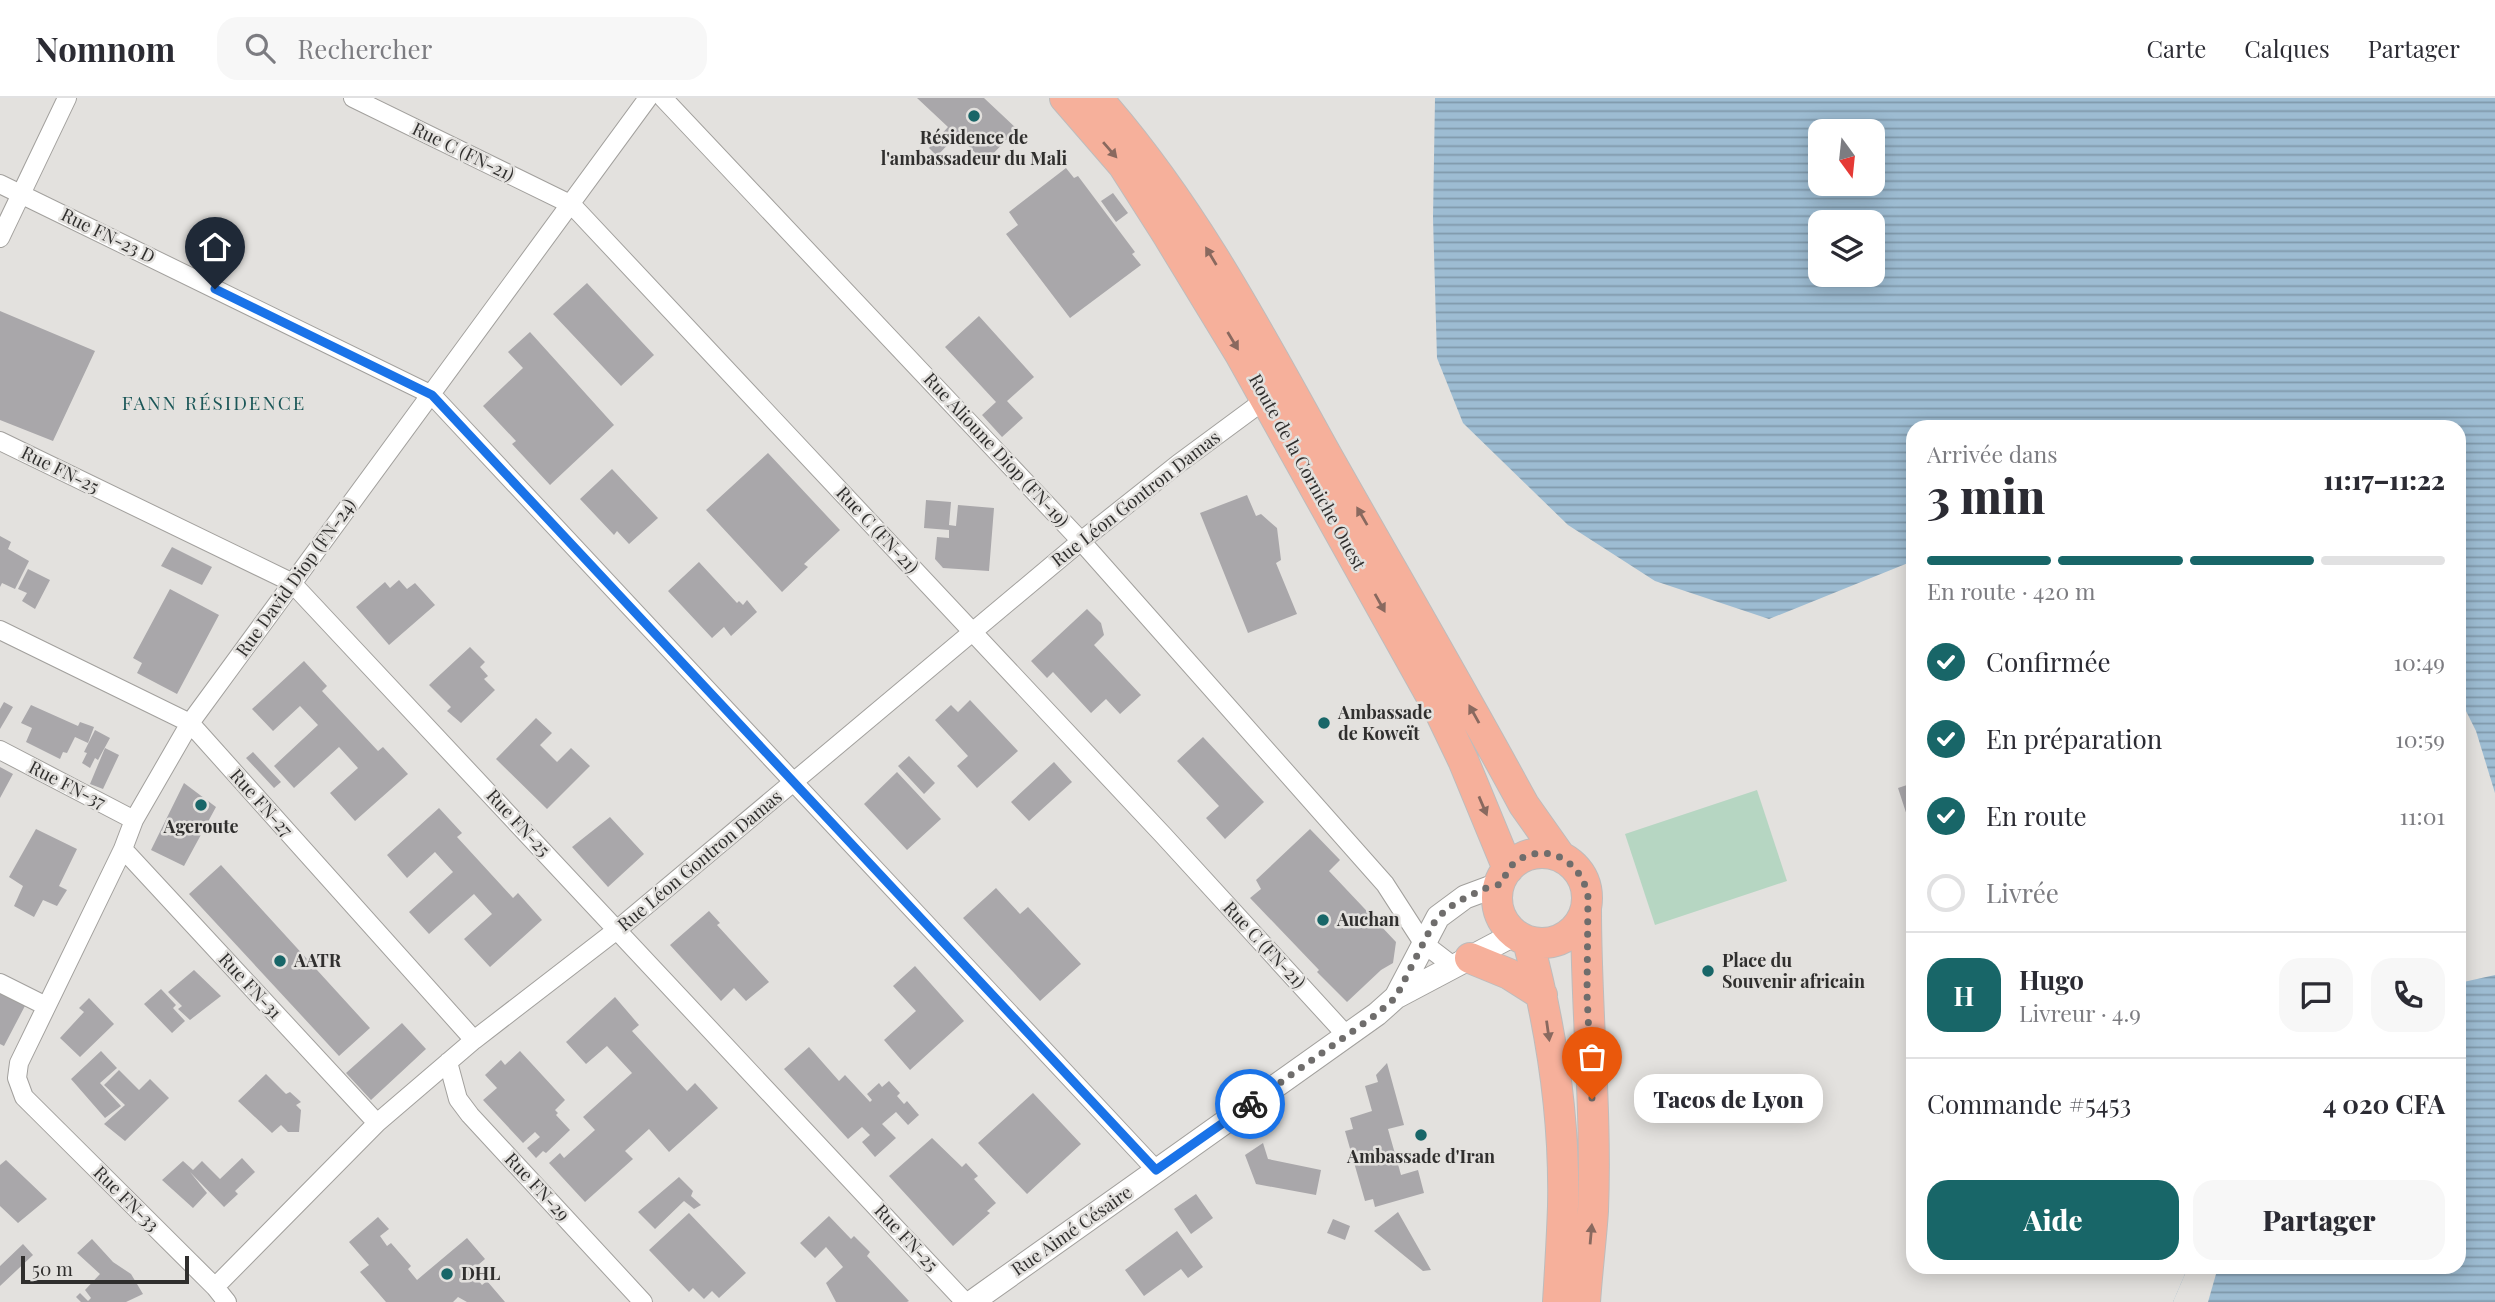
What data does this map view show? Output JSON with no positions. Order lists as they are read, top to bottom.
{
  "streets": {
    "highway": ["Route de la Corniche Ouest"],
    "street": [
      "Rue C (FN-21)",
      "Rue FN-23 D",
      "Rue Alioune Diop (FN-19)",
      "Rue FN-25",
      "Rue Léon Gontron Damas",
      "Rue David Diop (FN-24)",
      "Rue FN-37",
      "Rue FN-27",
      "Rue FN-31",
      "Rue FN-29",
      "Rue FN-33",
      "Rue Aimé Césaire"
    ]
  },
  "crossings": [
    ["Rue C (FN-21)", "Rue Léon Gontron Damas"],
    ["Rue C (FN-21)", "Rue David Diop (FN-24)"],
    ["Rue C (FN-21)", "Rue Aimé Césaire"],
    ["Rue FN-23 D", "Rue Léon Gontron Damas"],
    ["Rue FN-23 D", "Rue David Diop (FN-24)"],
    ["Rue FN-23 D", "Rue Aimé Césaire"],
    ["Rue Alioune Diop (FN-19)", "Rue Léon Gontron Damas"],
    ["Rue FN-25", "Rue Léon Gontron Damas"],
    ["Rue FN-25", "Rue David Diop (FN-24)"],
    ["Route de la Corniche Ouest", "Rue Léon Gontron Damas"],
    ["Rue Léon Gontron Damas", "Rue FN-27"],
    ["Rue Léon Gontron Damas", "Rue FN-31"],
    ["Rue Léon Gontron Damas", "Rue FN-29"],
    ["Rue Léon Gontron Damas", "Rue FN-33"],
    ["Rue David Diop (FN-24)", "Rue FN-37"],
    ["Rue David Diop (FN-24)", "Rue FN-27"],
    ["Rue David Diop (FN-24)", "Rue FN-31"],
    ["Rue David Diop (FN-24)", "Rue FN-33"]
  ],
  "districts": ["FANN RÉSIDENCE"],
  "places": [
    "Résidence de l'ambassadeur du Mali",
    "Ambassade de Koweït",
    "Ageroute",
    "Auchan",
    "AATR",
    "Place du Souvenir africain",
    "Tacos de Lyon",
    "Ambassade d'Iran",
    "DHL"
  ],
  "scale_bar": "50 m",
  "north": "bottom",
  "page": {
    "header": "Nomnom",
    "search": "Rechercher",
    "nav": ["Carte", "Calques", "Partager"],
    "heading": ["3 min", "Arrivée dans", "11:17–11:22"],
    "panel": [
      "Hugo",
      "Livreur · 4.9",
      "Commande #5453",
      "4 020 CFA"
    ],
    "bar": "En route · 420 m",
    "list": [
      ["Confirmée", "10:49"],
      ["En préparation", "10:59"],
      ["En route", "11:01"],
      "Livrée"
    ],
    "round": "H",
    "bubble": "Tacos de Lyon",
    "buttons": ["Aide", "Partager"],
    "scale": "50 m"
  }
}
